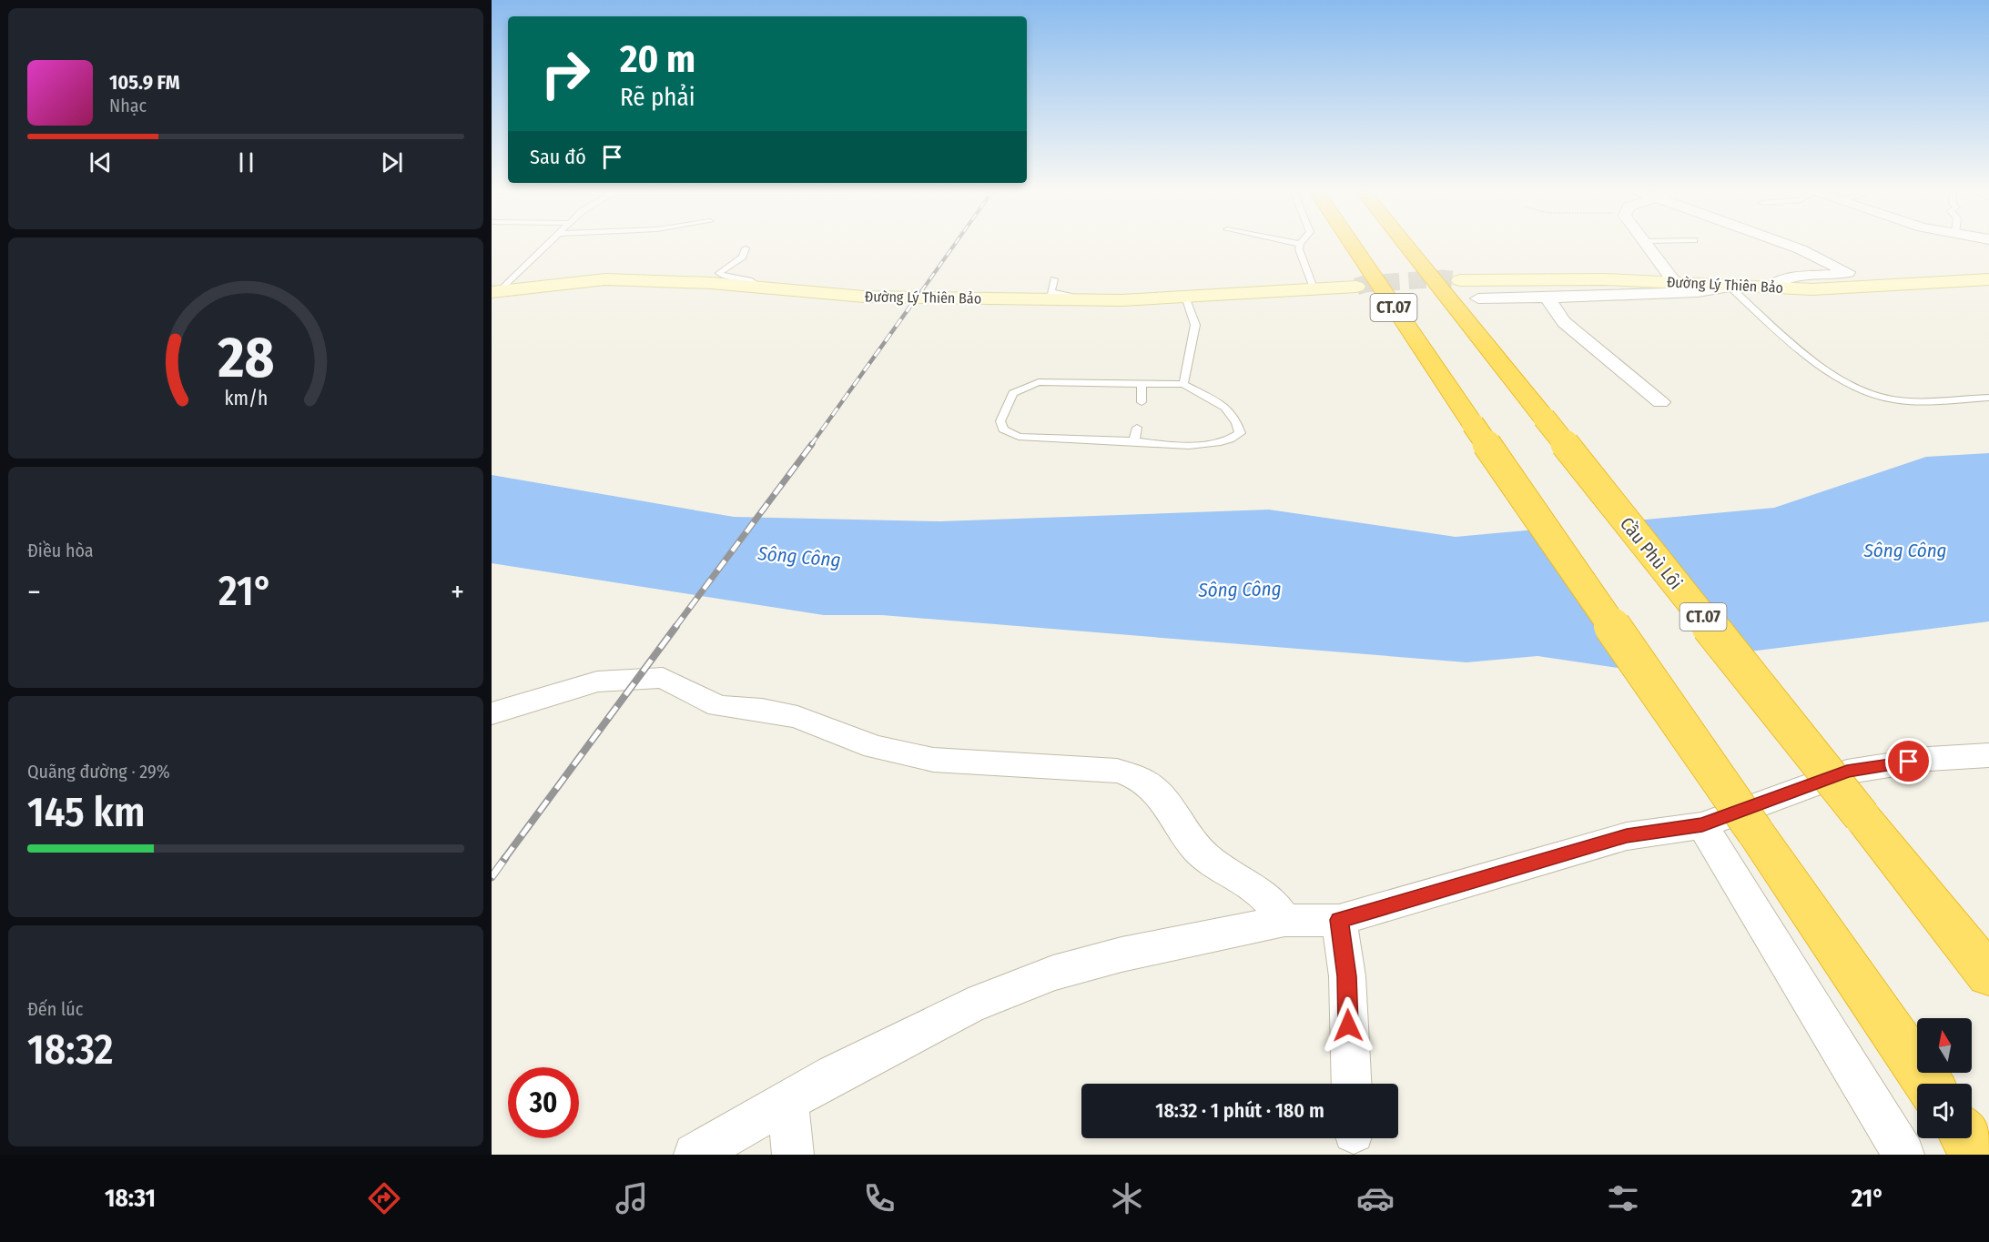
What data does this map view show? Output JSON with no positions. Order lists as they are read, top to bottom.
{
  "streets": {
    "highway": ["CT.07", "Cầu Phù Lôi"],
    "main road": ["Đường Lý Thiên Bảo"]
  },
  "water": ["Sông Công"],
  "north": "top",
  "page": {
    "turn": ["20 m", "Rẽ phải"],
    "song": ["105.9 FM", "Nhạc"],
    "then": "Sau đó",
    "tile": [
      "Điều hòa",
      ["Quãng đường · 29%", "145 km"],
      ["Đến lúc", "18:32"]
    ],
    "heat": ["−", "21°", "+"],
    "limit": "30",
    "trip": "18:32 · 1 phút · 180 m",
    "tabs": ["18:31", "21°"],
    "gauge": ["28", "km/h"]
  }
}
